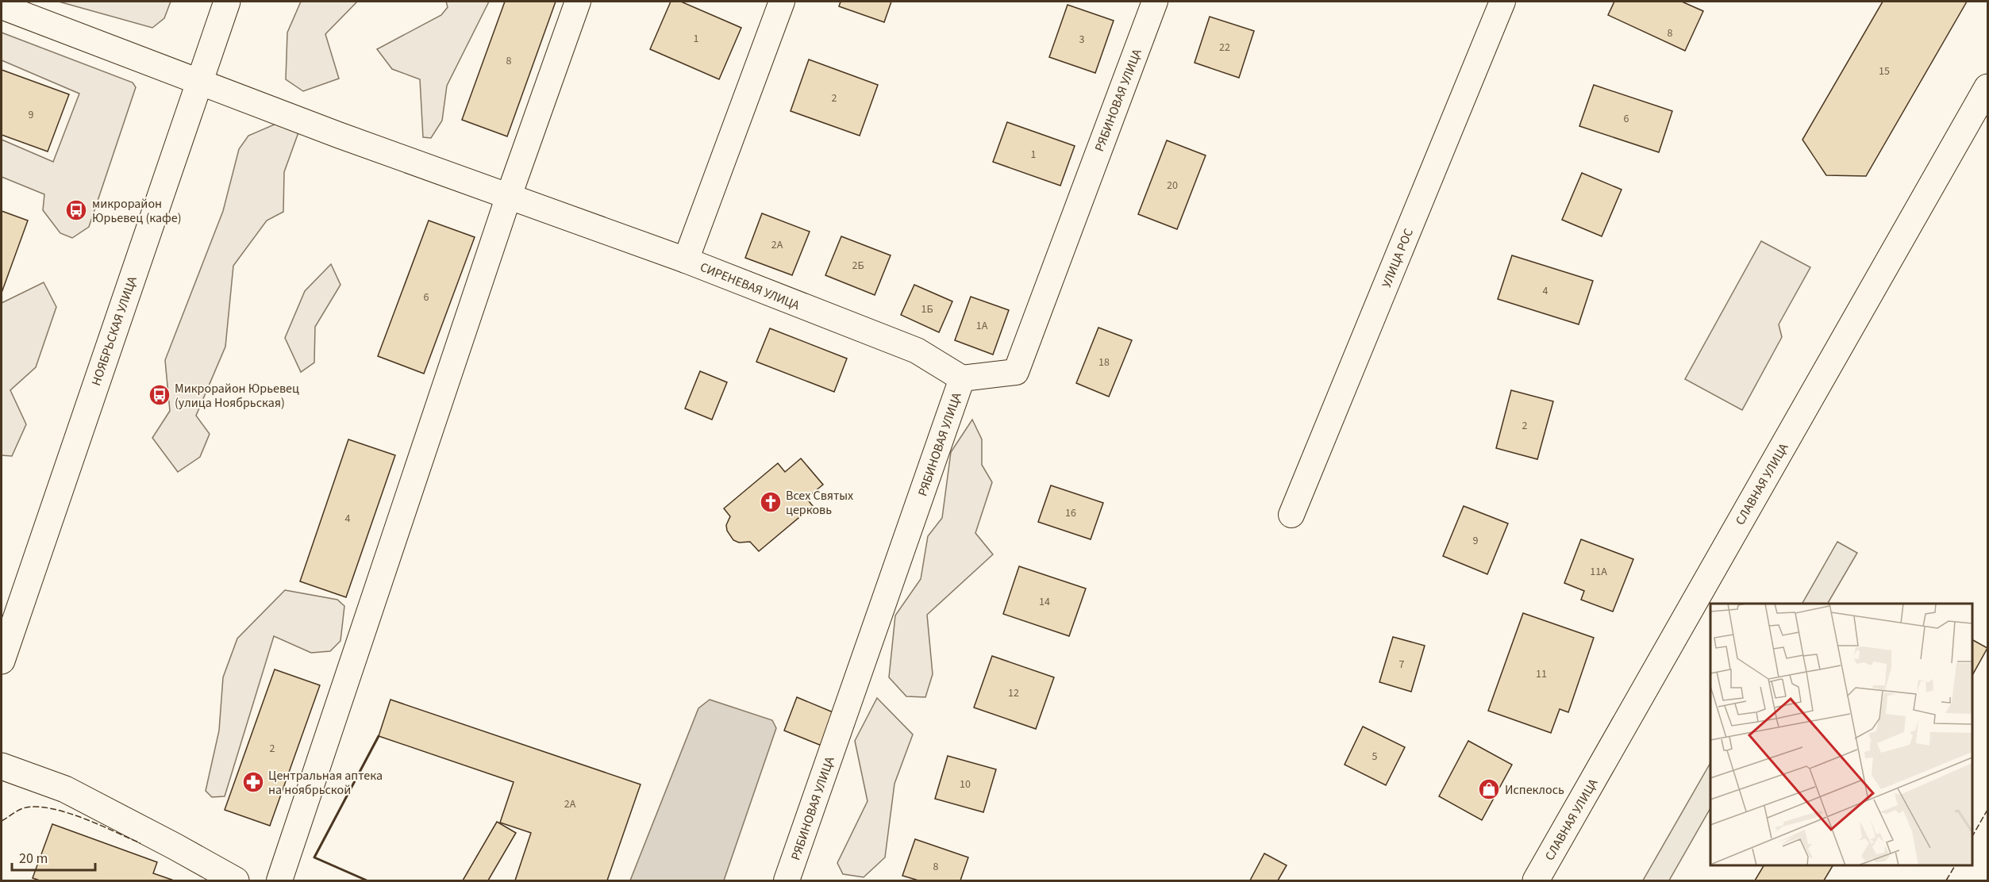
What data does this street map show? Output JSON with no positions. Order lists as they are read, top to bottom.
{
  "streets": {
    "main road": ["НОЯБРЬСКАЯ УЛИЦА", "СЛАВНАЯ УЛИЦА"],
    "street": ["РЯБИНОВАЯ УЛИЦА", "УЛИЦА РОС", "СИРЕНЕВАЯ УЛИЦА"]
  },
  "crossings": [
    ["РЯБИНОВАЯ УЛИЦА", "СИРЕНЕВАЯ УЛИЦА"]
  ],
  "places": {
    "bus stop": ["микрорайон Юрьевец (кафе)", "Микрорайон Юрьевец (улица Ноябрьская)"],
    "church": ["Всех Святых церковь"],
    "pharmacy": ["Центральная аптека на ноябрьской"],
    "shop": ["Испеклось"]
  },
  "house_numbers": [
    "8",
    "1",
    "3",
    "22",
    "8",
    "15",
    "2",
    "9",
    "6",
    "1",
    "20",
    "2А",
    "2Б",
    "4",
    "6",
    "1Б",
    "1А",
    "18",
    "2",
    "16",
    "4",
    "9",
    "11А",
    "14",
    "7",
    "11",
    "12",
    "2",
    "5",
    "10",
    "2А",
    "8"
  ],
  "scale_bar": "20 m"
}
